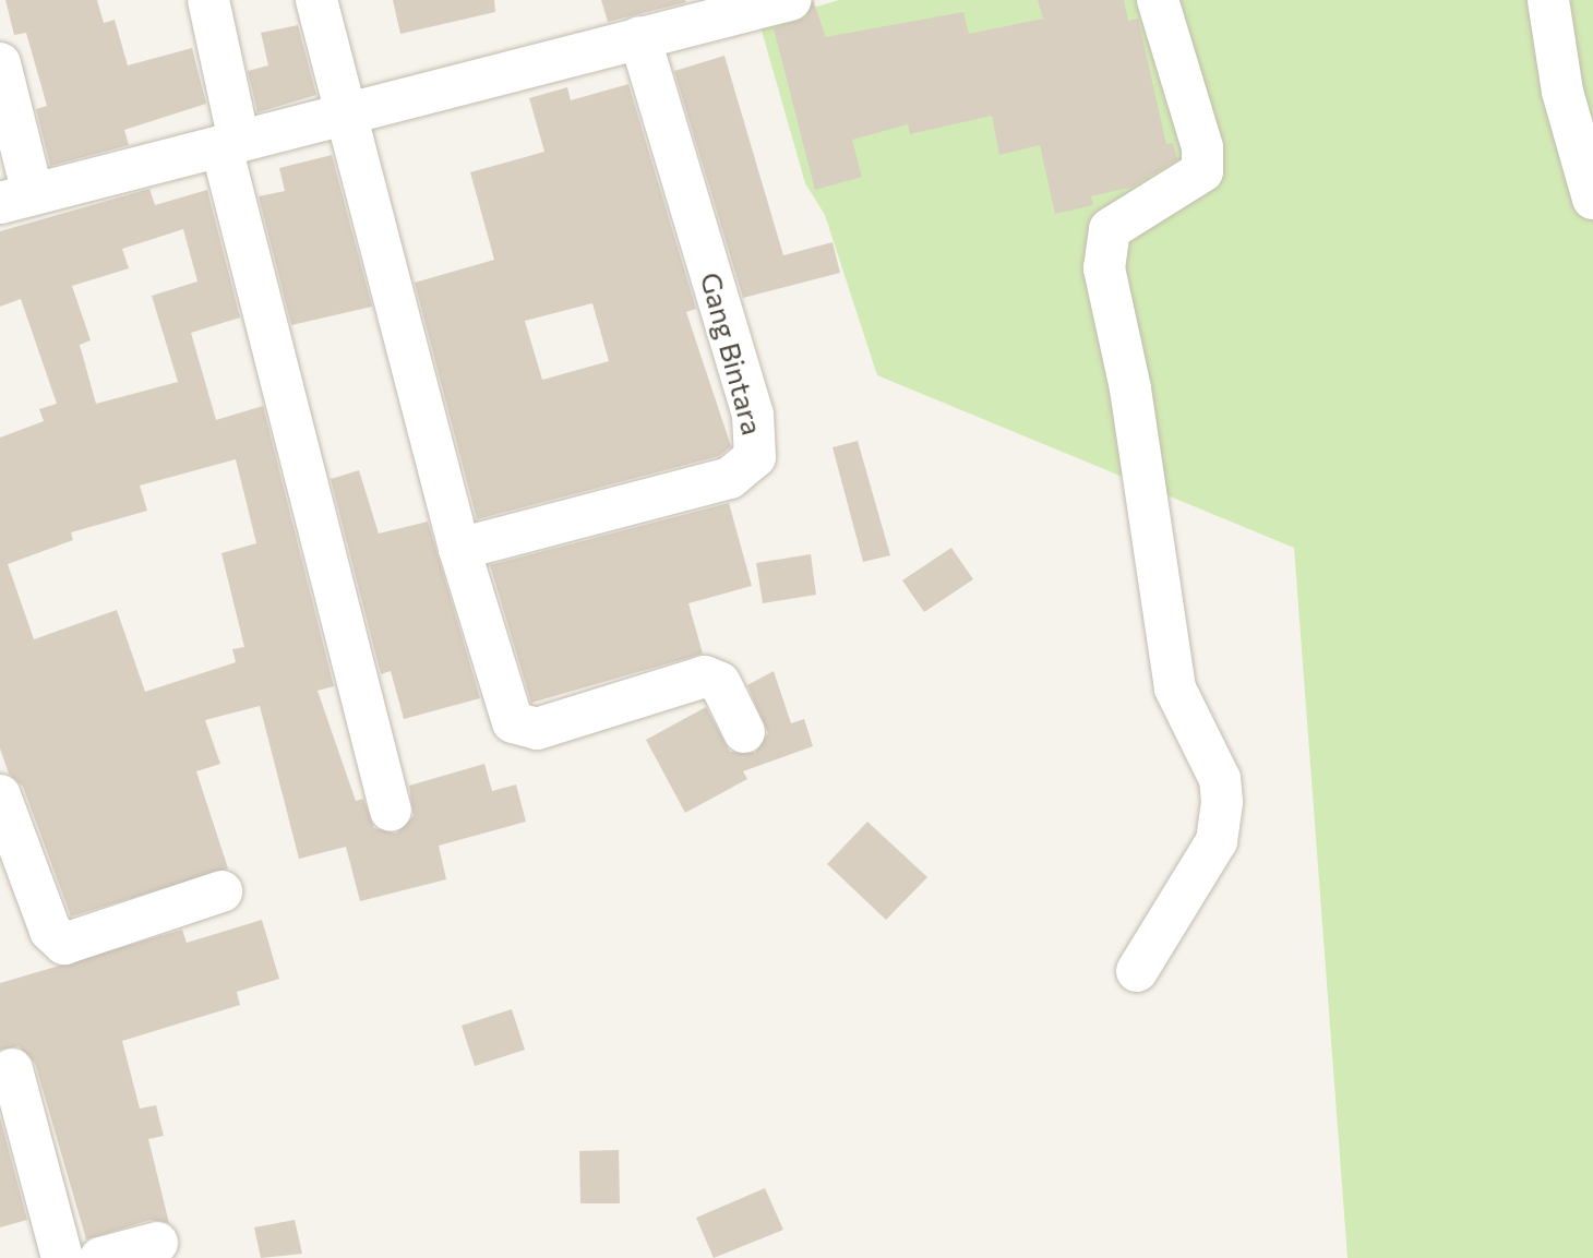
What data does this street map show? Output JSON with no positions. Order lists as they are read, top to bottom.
{
  "streets": {
    "street": ["Gang Bintara"]
  }
}
